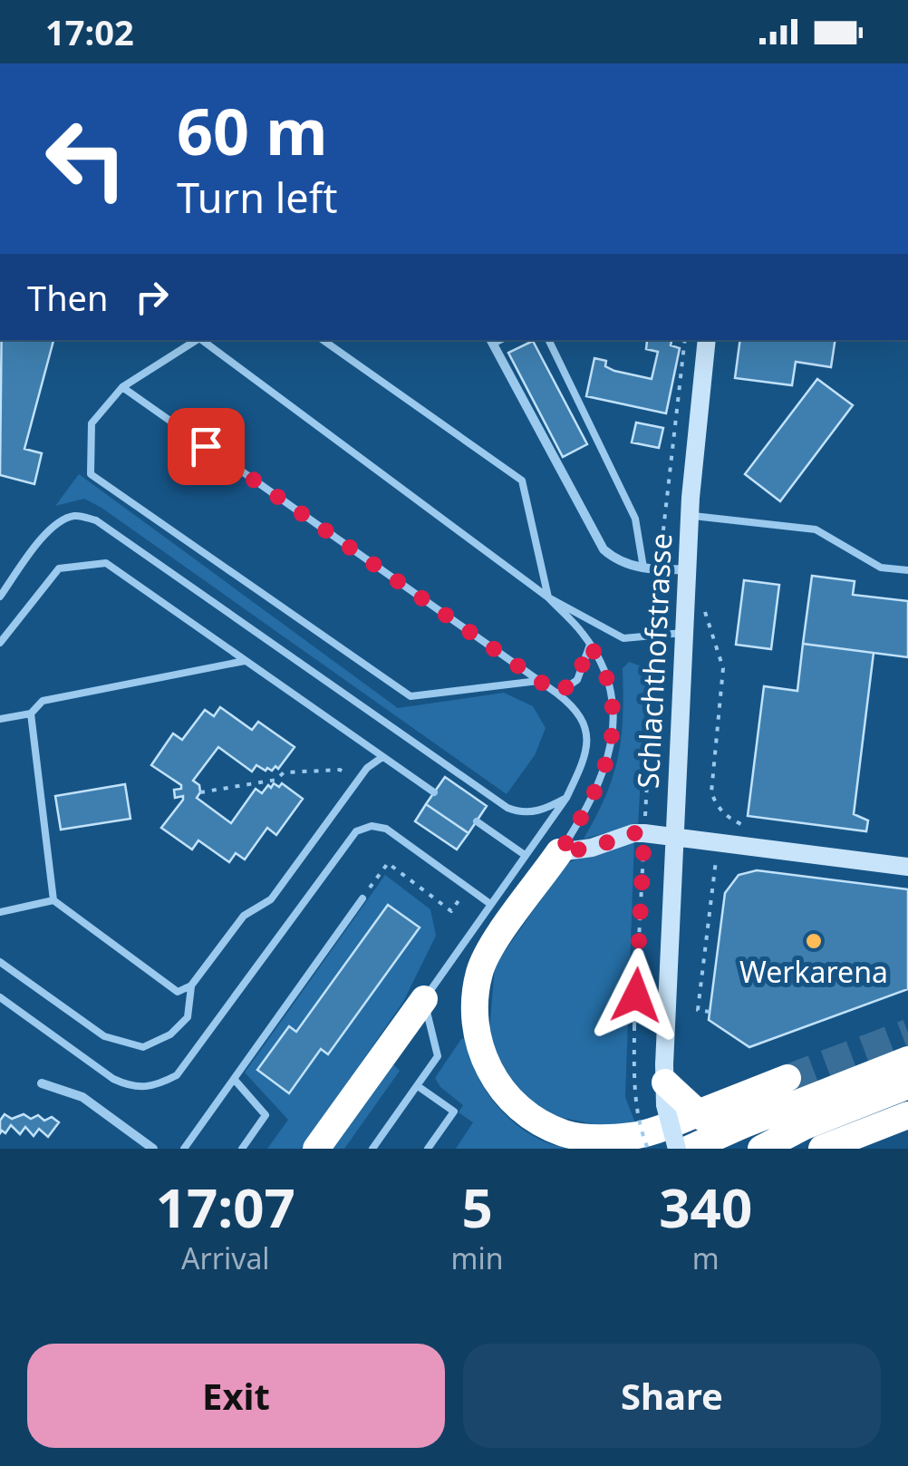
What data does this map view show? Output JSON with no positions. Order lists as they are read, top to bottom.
{
  "streets": {
    "main road": ["Schlachthofstrasse"]
  },
  "places": ["Werkarena"],
  "page": {
    "status": "17:02",
    "turn": ["60 m", "Turn left"],
    "then": "Then",
    "eta": [
      "17:07",
      "Arrival",
      "5",
      "min",
      "340",
      "m"
    ],
    "buttons": ["Exit", "Share"]
  }
}
